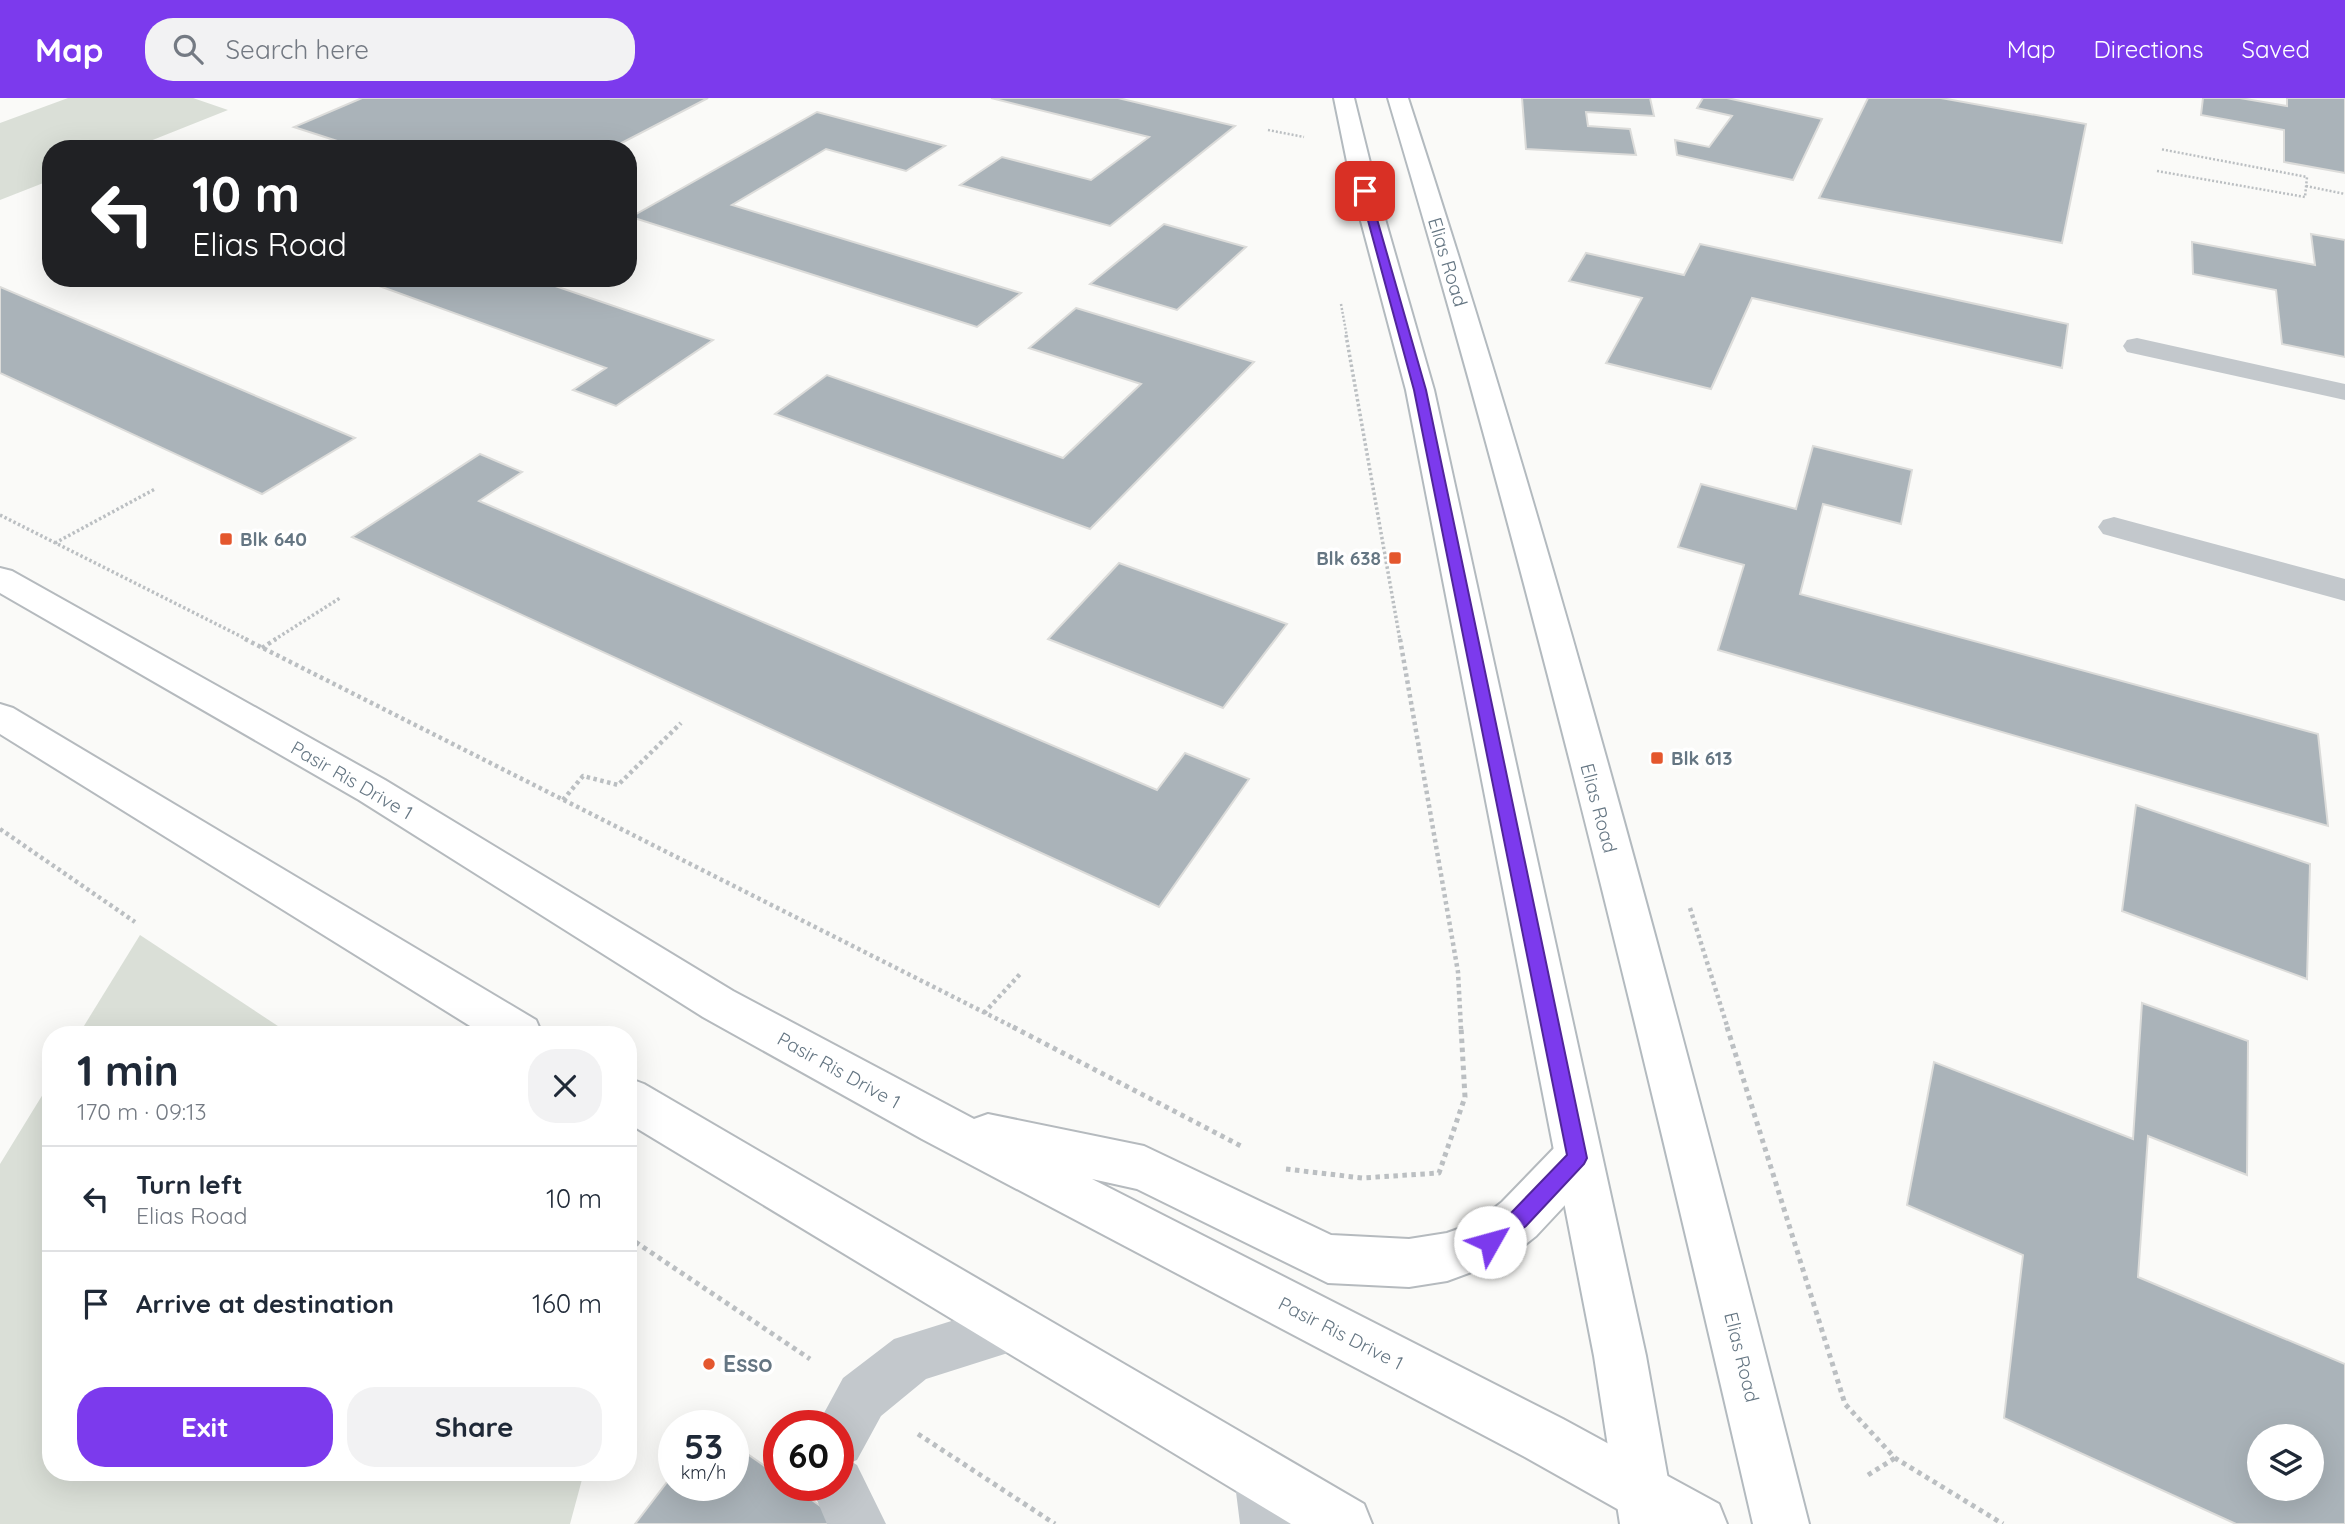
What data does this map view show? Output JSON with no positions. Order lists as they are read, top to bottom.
{
  "streets": {
    "main road": ["Elias Road", "Pasir Ris Drive 1"]
  },
  "places": {
    "transit": ["Blk 640", "Blk 638", "Blk 613"],
    "other": ["Esso"]
  },
  "page": {
    "header": "Map",
    "search": "Search here",
    "nav": ["Map", "Directions", "Saved"],
    "turn": ["10 m", "Elias Road"],
    "heading": ["1 min", "170 m · 09:13"],
    "list": [
      {
        "name": "Turn left",
        "note": "Elias Road",
        "value": "10 m"
      },
      {
        "name": "Arrive at destination",
        "value": "160 m"
      }
    ],
    "buttons": ["Exit", "Share"],
    "speed": "53 km/h",
    "limit": "60"
  }
}
